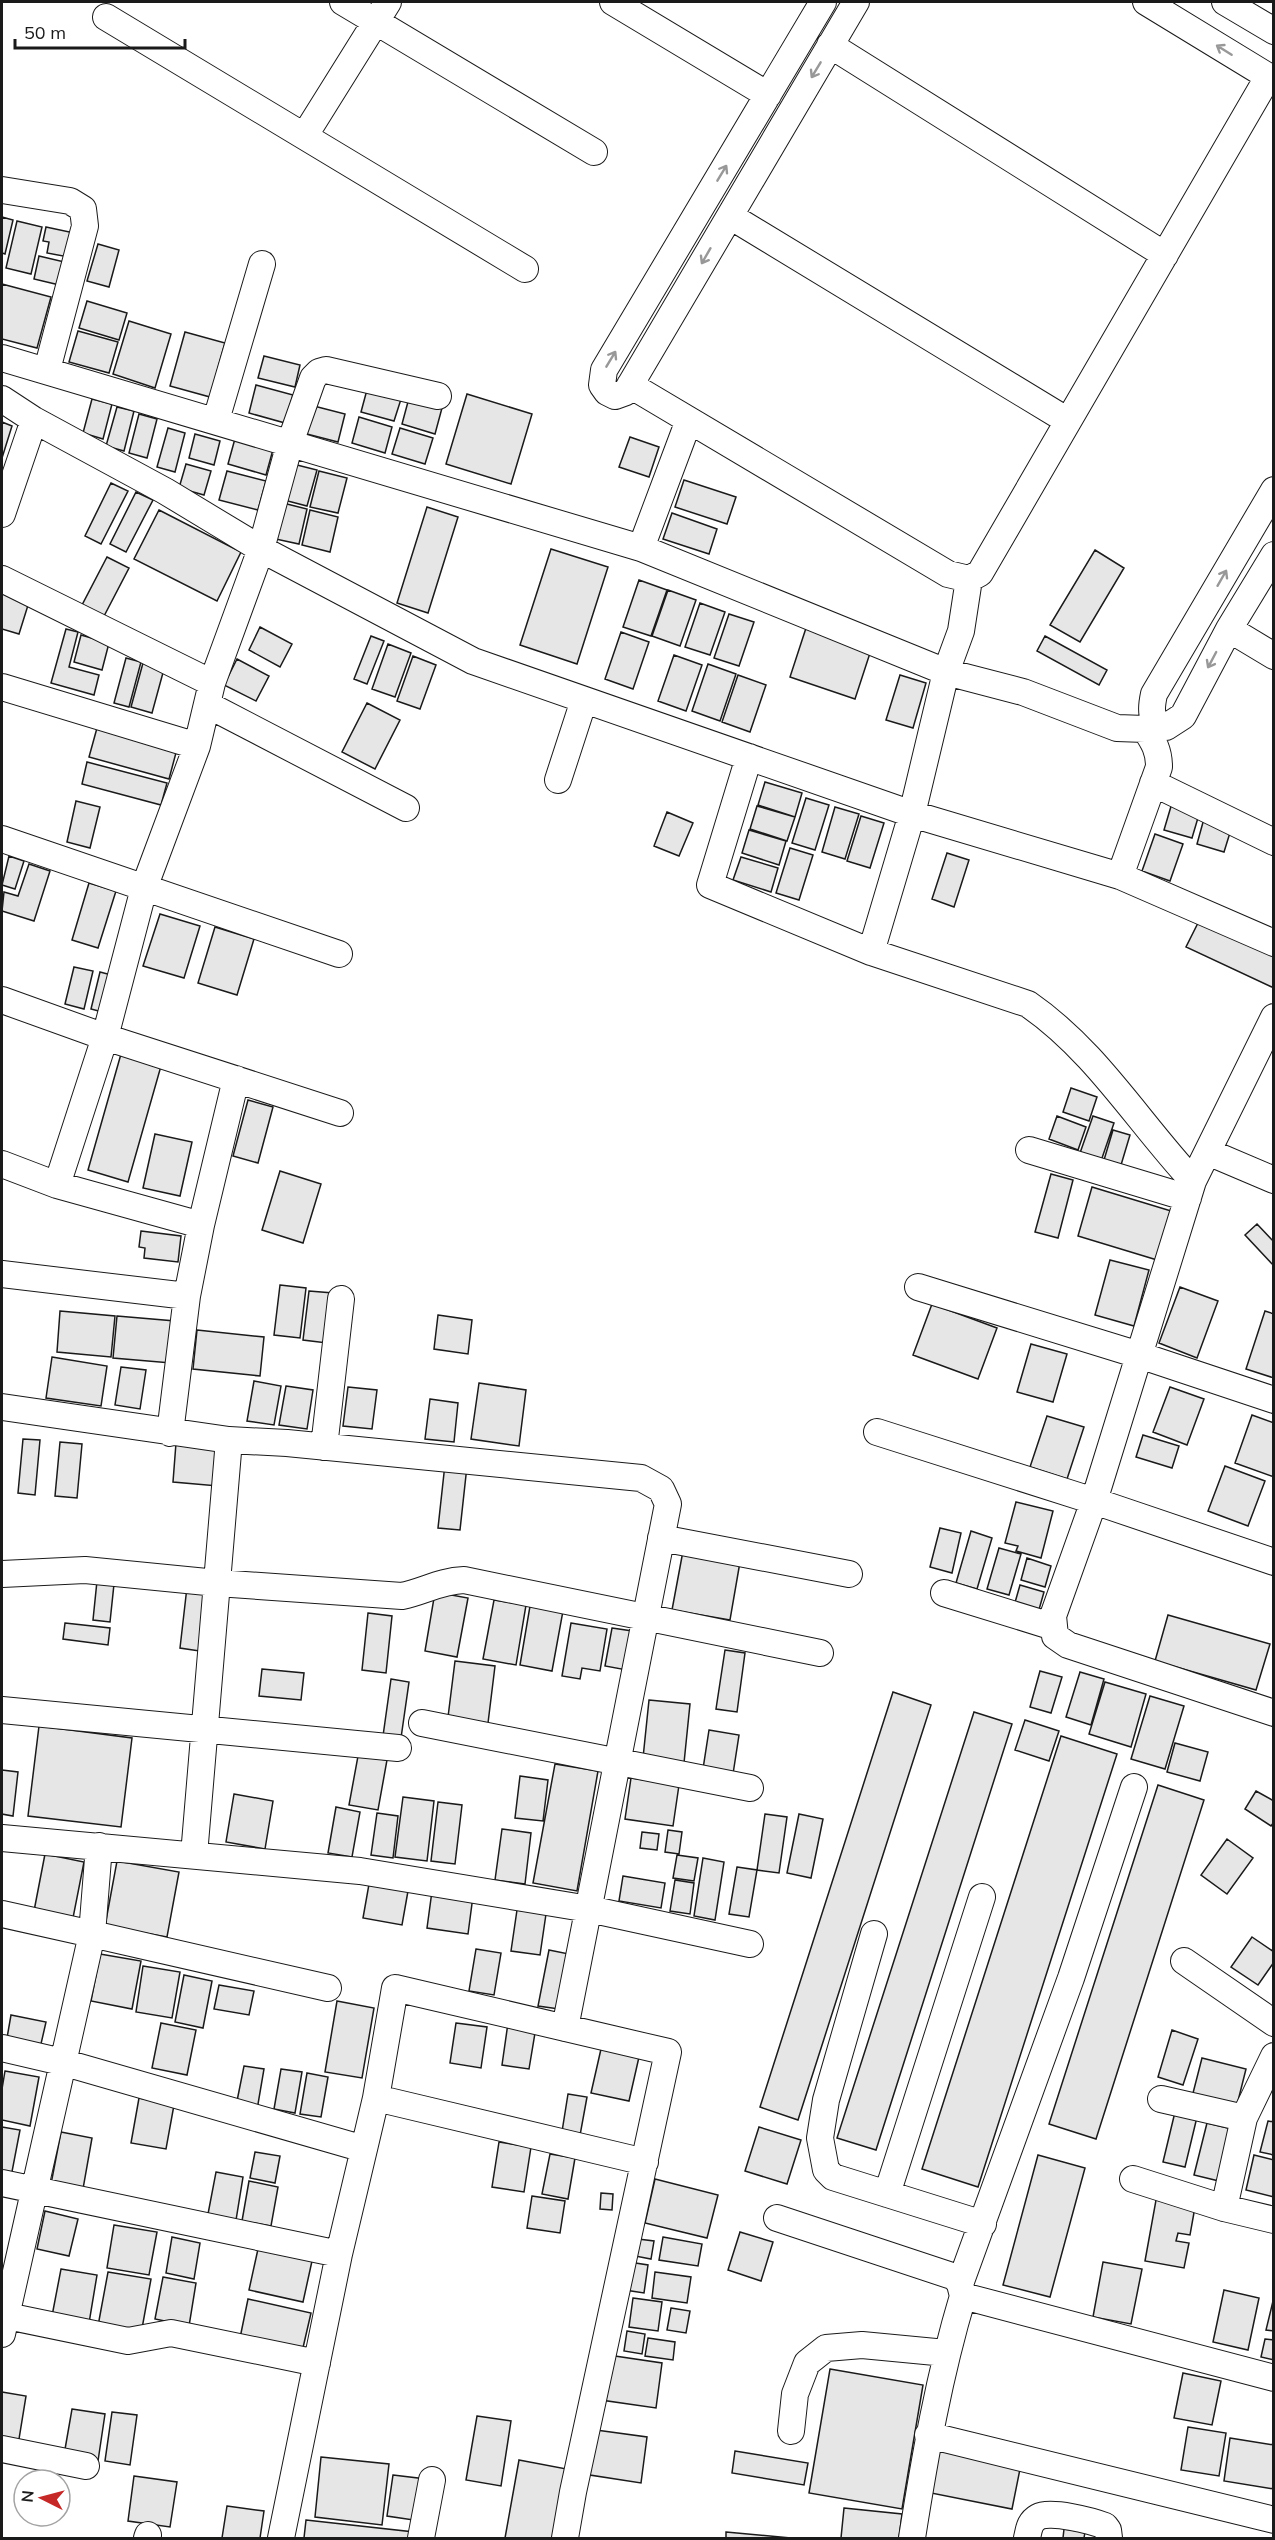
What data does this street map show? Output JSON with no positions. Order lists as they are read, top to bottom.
{
  "scale_bar": "50 m",
  "north": "left"
}
